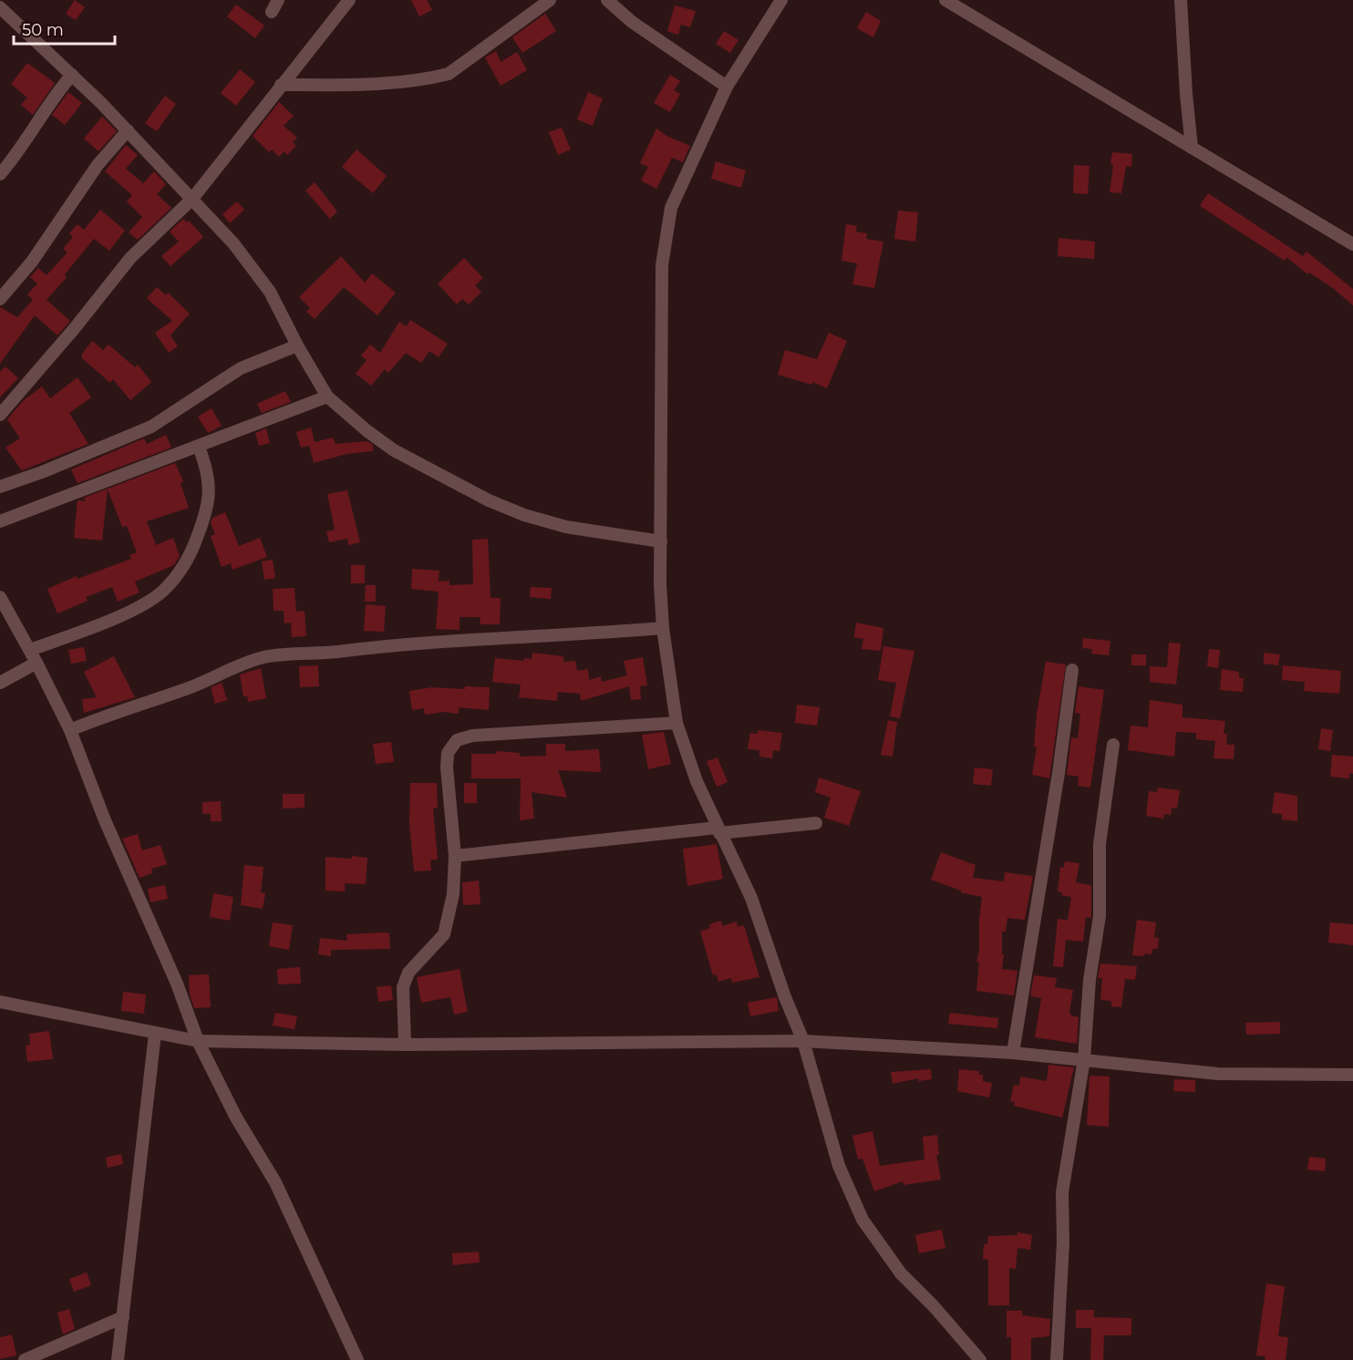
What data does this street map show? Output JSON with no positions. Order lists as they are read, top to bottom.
{
  "scale_bar": "50 m"
}
